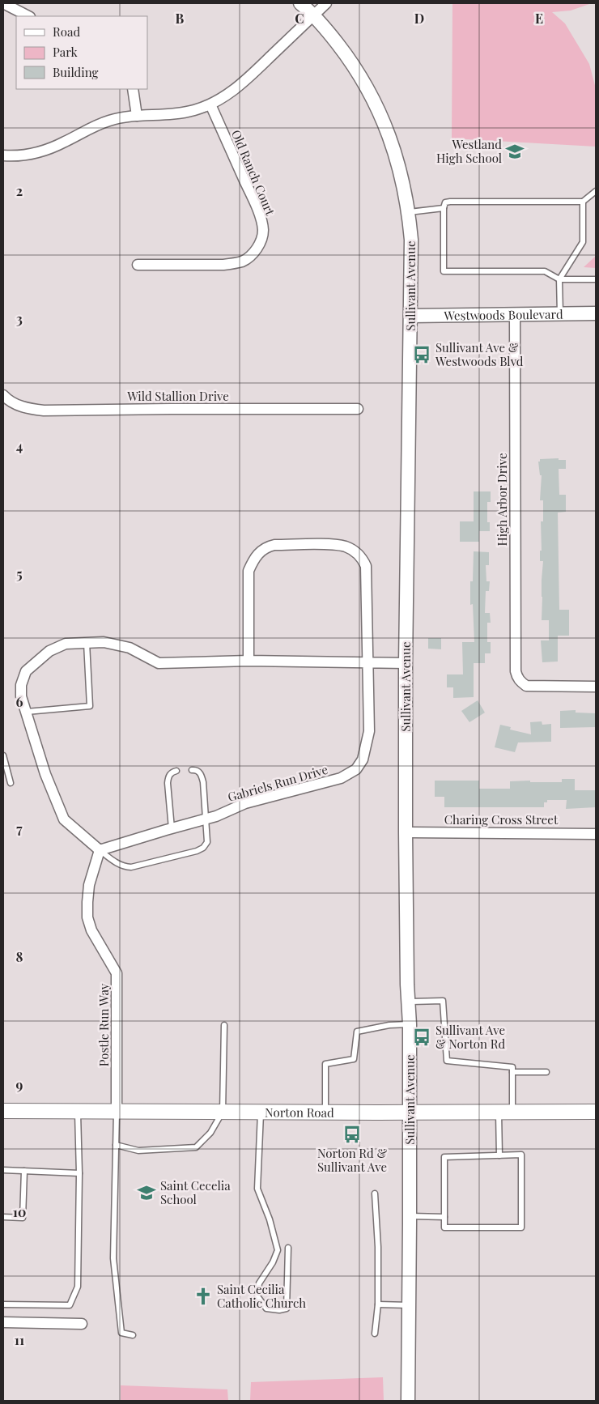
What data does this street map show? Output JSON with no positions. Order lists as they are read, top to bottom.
{
  "streets": {
    "main road": ["Norton Road"],
    "street": [
      "Old Ranch Court",
      "Sullivant Avenue",
      "Westwoods Boulevard",
      "Wild Stallion Drive",
      "High Arbor Drive",
      "Gabriels Run Drive",
      "Charing Cross Street",
      "Postle Run Way"
    ]
  },
  "crossings": [
    ["Sullivant Avenue", "Westwoods Boulevard"],
    ["Sullivant Avenue", "Charing Cross Street"],
    ["Sullivant Avenue", "Norton Road"],
    ["Westwoods Boulevard", "High Arbor Drive"],
    ["Gabriels Run Drive", "Postle Run Way"],
    ["Postle Run Way", "Norton Road"]
  ],
  "places": {
    "school or university": ["Westland High School", "Saint Cecelia School"],
    "bus stop": ["Sullivant Ave & Westwoods Blvd", "Sullivant Ave & Norton Rd", "Norton Rd & Sullivant Ave"],
    "church": ["Saint Cecilia Catholic Church"]
  },
  "legend": ["Road", "Park", "Building"],
  "grid": {
    "columns": [
      "B",
      "C",
      "D",
      "E"
    ],
    "rows": [
      "2",
      "3",
      "4",
      "5",
      "6",
      "7",
      "8",
      "9",
      "10",
      "11"
    ]
  }
}
